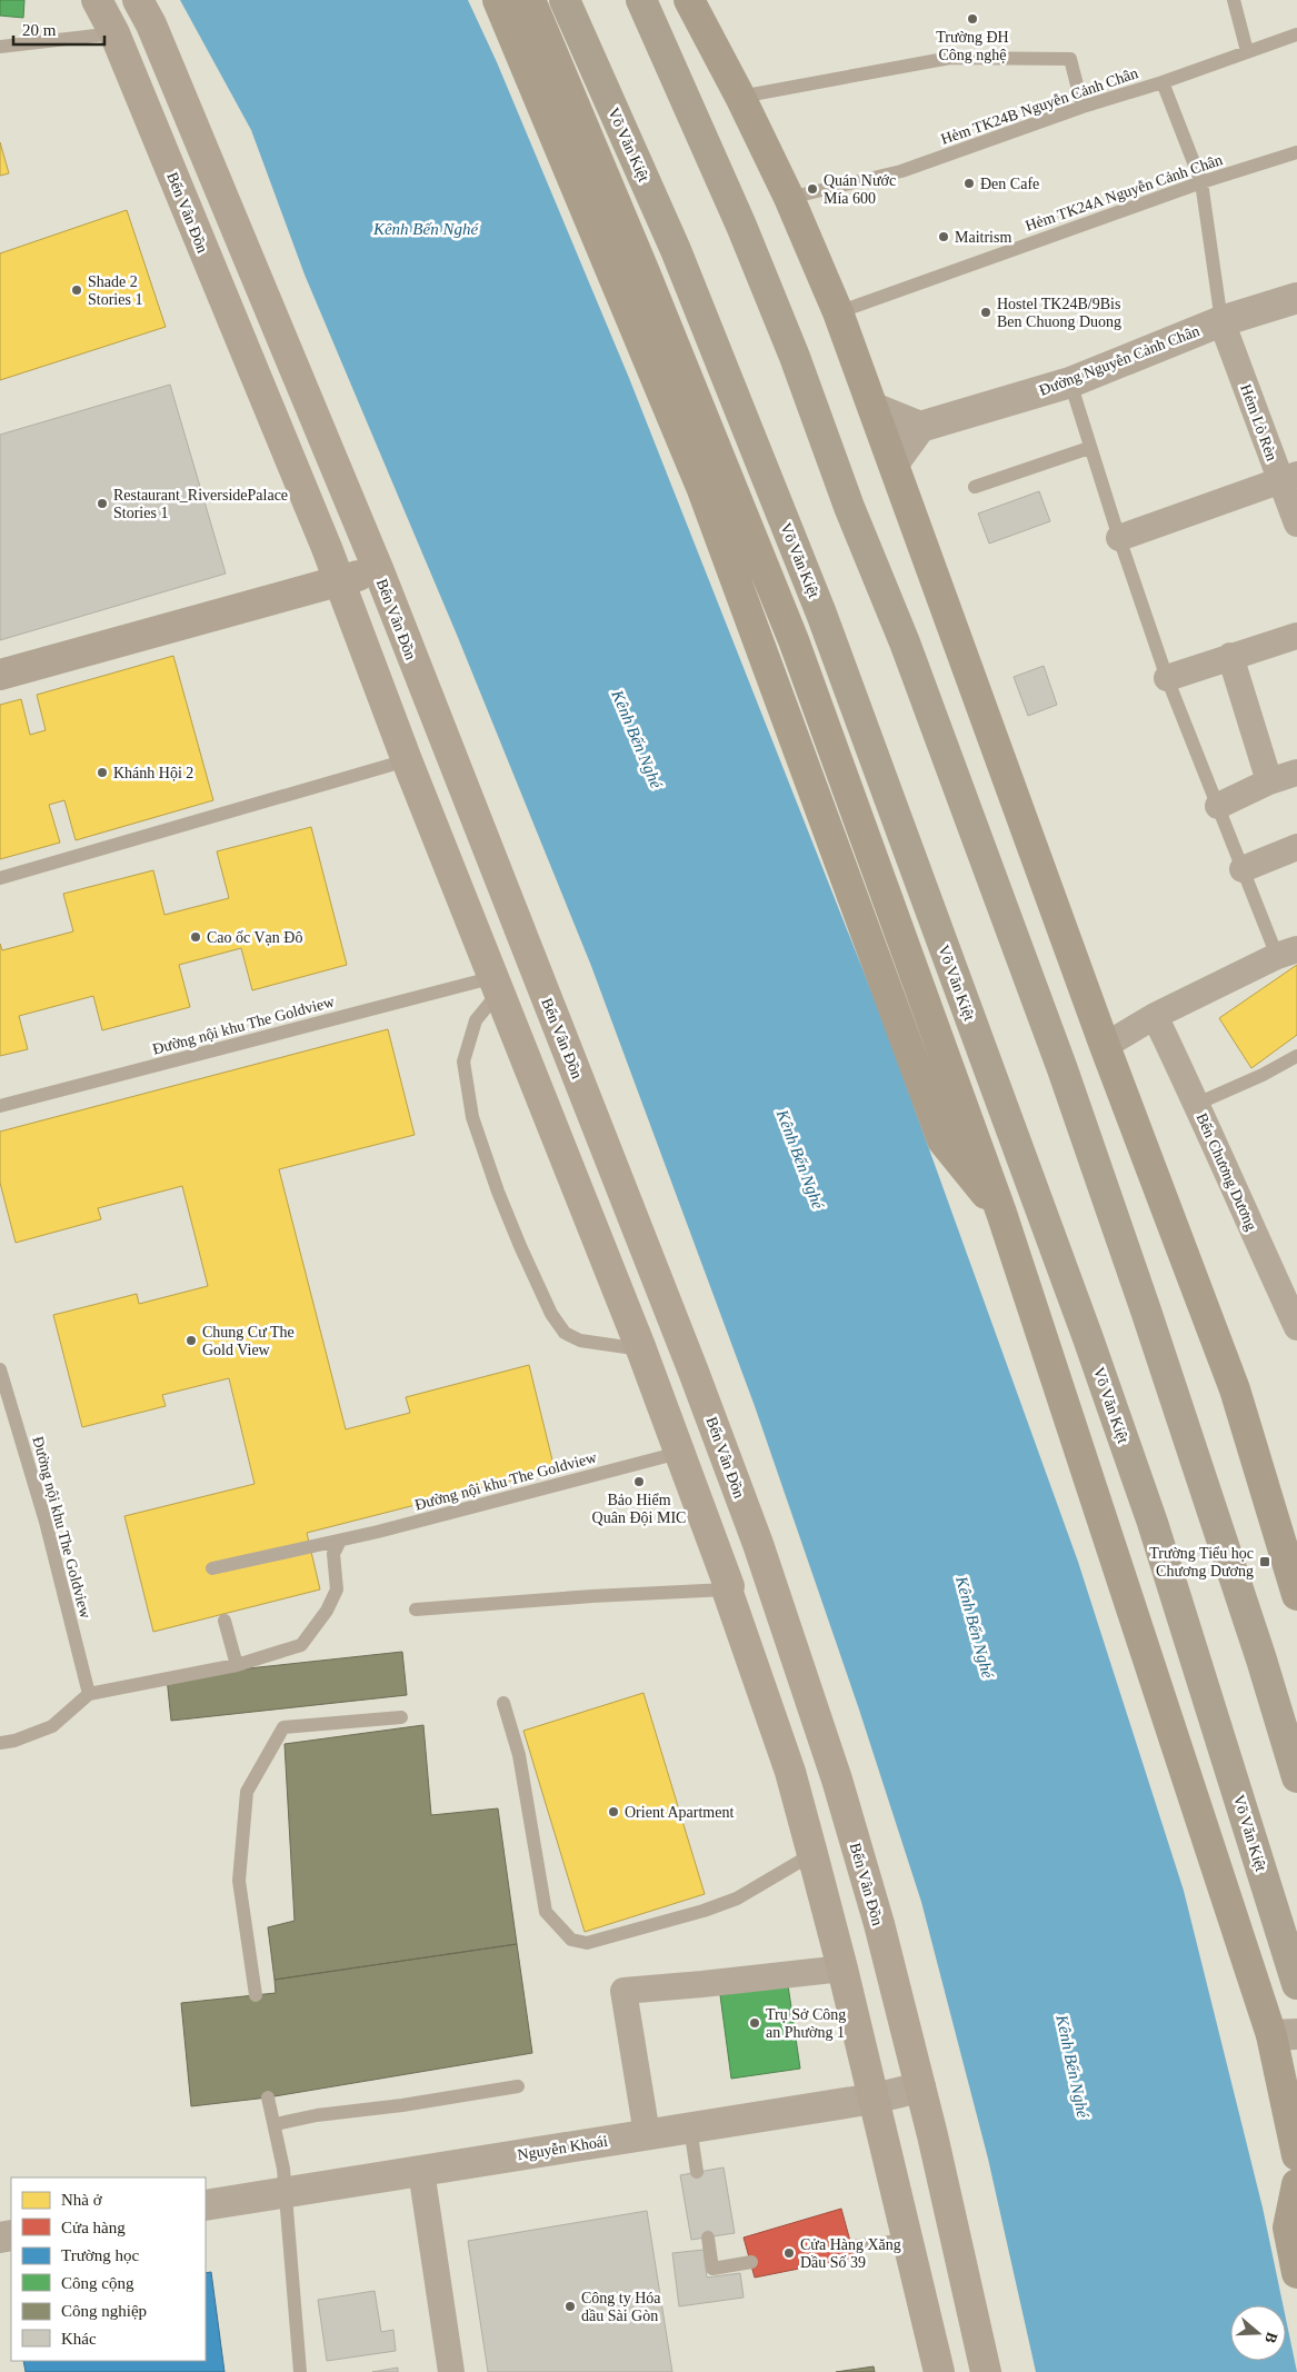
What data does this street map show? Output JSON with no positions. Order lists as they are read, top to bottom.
{
  "streets": {
    "highway": ["Võ Văn Kiệt"],
    "main road": ["Bến Vân Đồn"],
    "street": [
      "Đường Nguyễn Cảnh Chân",
      "Hẻm Lò Rèn",
      "Bến Chương Dương",
      "Nguyễn Khoái"
    ],
    "lane": ["Hẻm TK24B Nguyễn Cảnh Chân", "Hẻm TK24A Nguyễn Cảnh Chân", "Đường nội khu The Goldview"]
  },
  "crossings": [
    ["Bến Vân Đồn", "Đường nội khu The Goldview"],
    ["Bến Vân Đồn", "Nguyễn Khoái"],
    ["Đường Nguyễn Cảnh Chân", "Hẻm Lò Rèn"]
  ],
  "water": ["Kênh Bến Nghé"],
  "places": {
    "other": [
      "Trường ĐH Công nghệ",
      "Đen Cafe",
      "Quán Nước Mía 600",
      "Maitrism",
      "Shade 2 Stories 1",
      "Hostel TK24B/9Bis Ben Chuong Duong",
      "Restaurant_RiversidePalace Stories 1",
      "Khánh Hội 2",
      "Cao ốc Vạn Đô",
      "Chung Cư The Gold View",
      "Bảo Hiểm Quân Đội MIC",
      "Orient Apartment",
      "Trụ Sở Công an Phường 1",
      "Cửa Hàng Xăng Dầu Số 39",
      "Công ty Hóa dầu Sài Gòn"
    ],
    "transit": ["Trường Tiểu học Chương Dương"]
  },
  "legend": [
    "Nhà ở",
    "Cửa hàng",
    "Trường học",
    "Công cộng",
    "Công nghiệp",
    "Khác"
  ],
  "scale_bar": "20 m",
  "north": "right"
}
